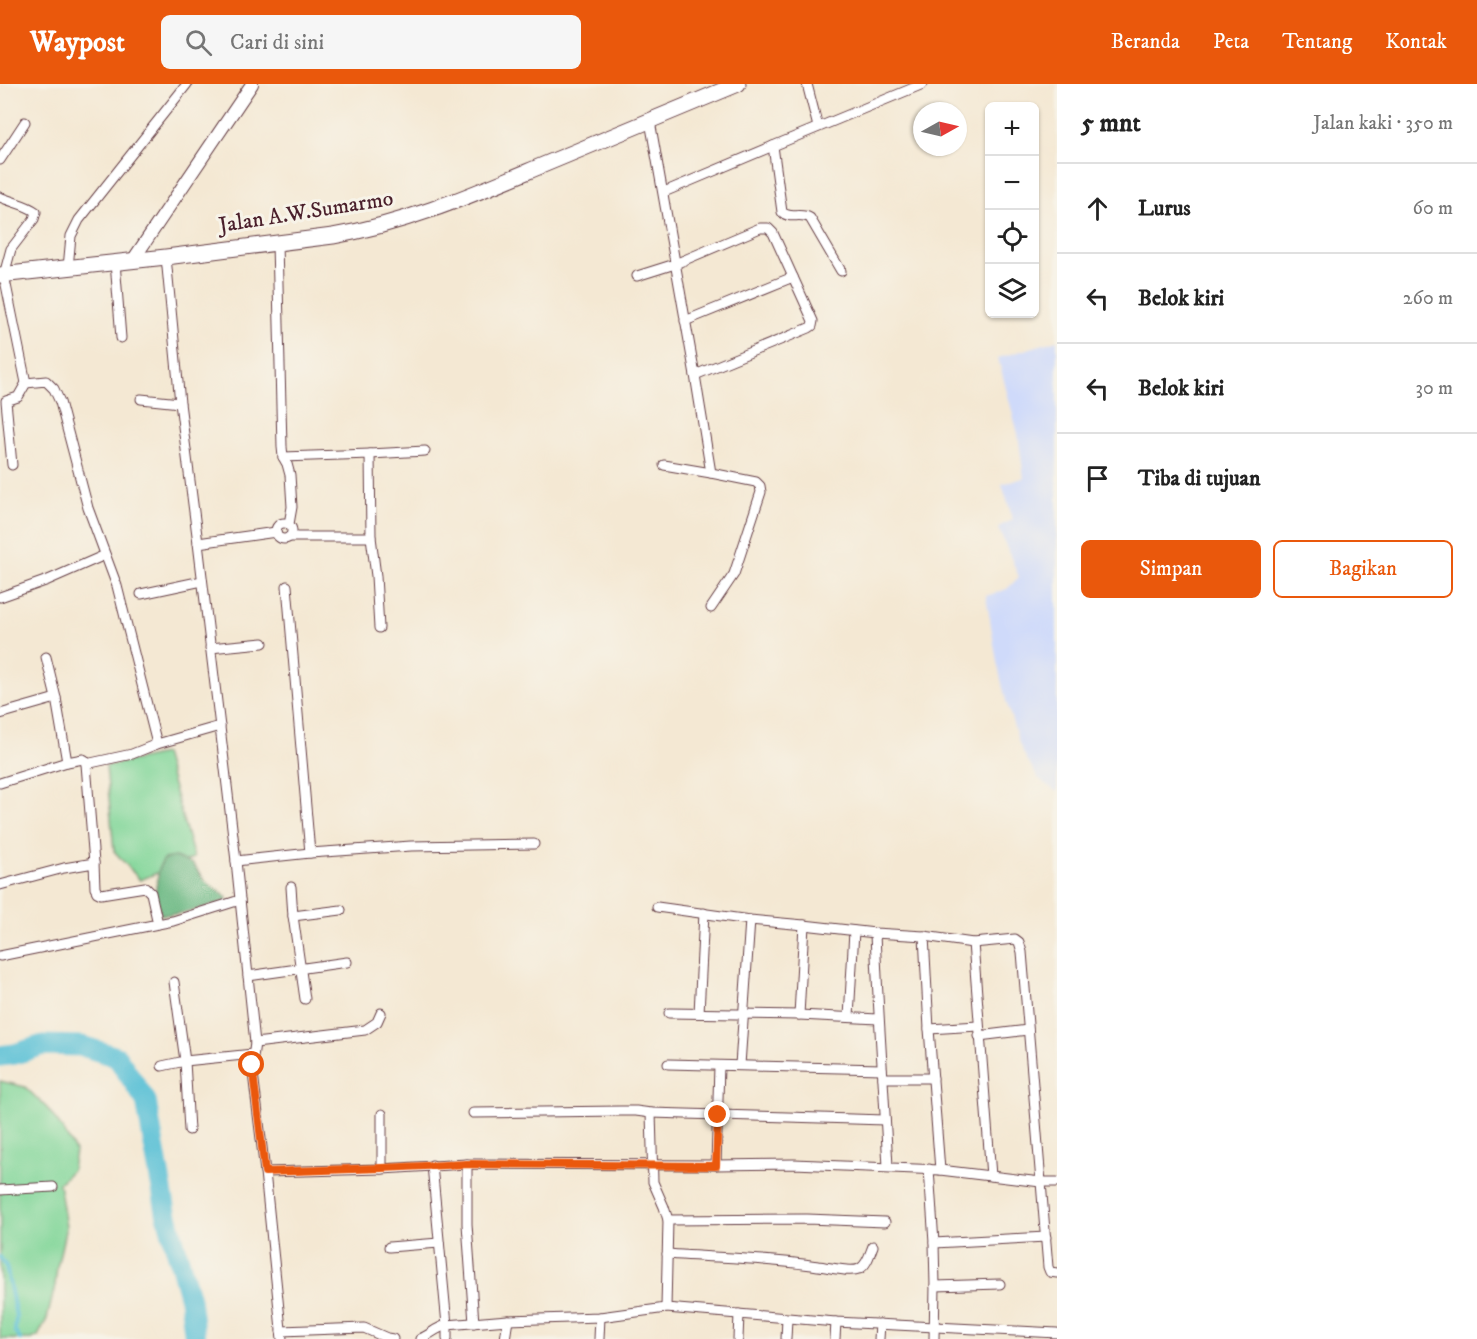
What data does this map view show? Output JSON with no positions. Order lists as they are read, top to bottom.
{
  "streets": {
    "main road": ["Jalan A.W.Sumarmo"]
  },
  "north": "right",
  "page": {
    "header": "Waypost",
    "search": "Cari di sini",
    "nav": [
      "Beranda",
      "Peta",
      "Tentang",
      "Kontak"
    ],
    "heading": ["5 mnt", "Jalan kaki · 350 m"],
    "map_buttons": ["+", "−"],
    "list": [
      ["Lurus", "60 m"],
      ["Belok kiri", "260 m"],
      ["Belok kiri", "30 m"],
      "Tiba di tujuan"
    ],
    "buttons": ["Simpan", "Bagikan"]
  }
}
